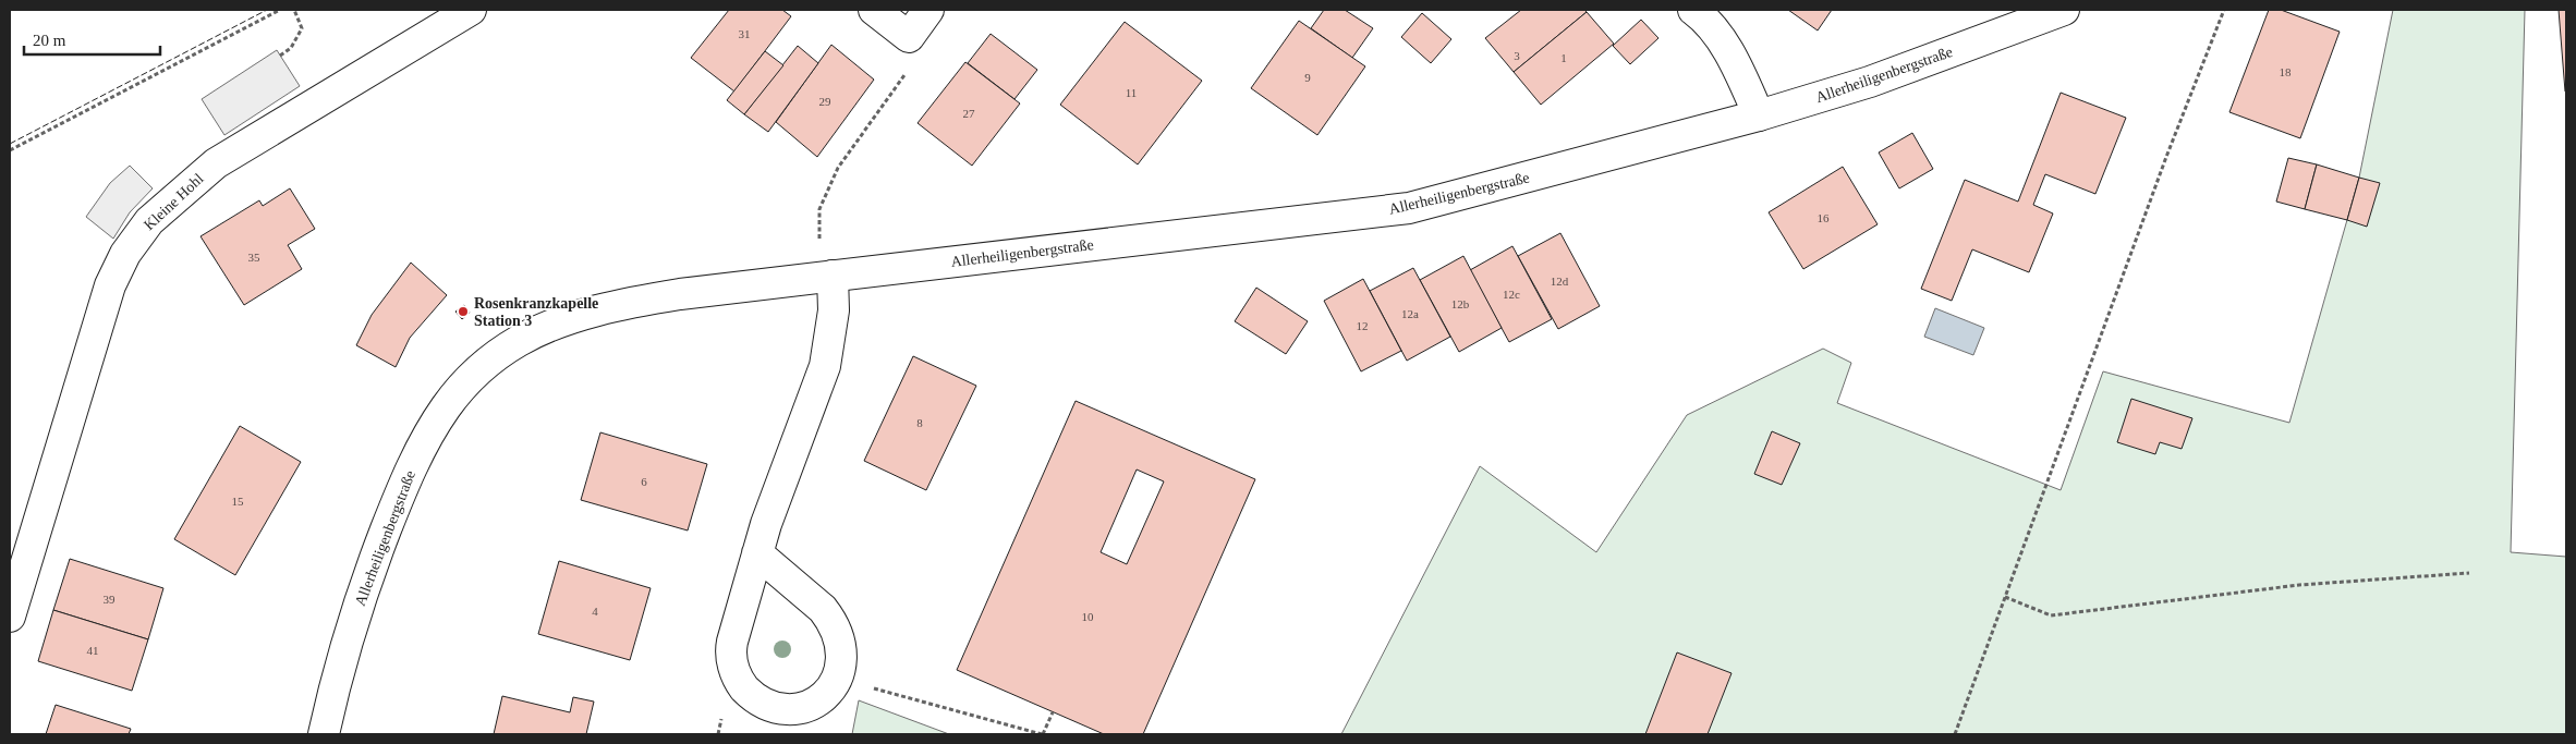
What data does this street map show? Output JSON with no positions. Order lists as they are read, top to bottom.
{
  "streets": {
    "street": ["Allerheiligenbergstraße", "Kleine Hohl"]
  },
  "places": ["Rosenkranzkapelle Station 3"],
  "house_numbers": [
    "31",
    "3",
    "1",
    "18",
    "9",
    "11",
    "29",
    "27",
    "16",
    "35",
    "12d",
    "12c",
    "12b",
    "12a",
    "12",
    "8",
    "6",
    "15",
    "39",
    "4",
    "10",
    "41"
  ],
  "scale_bar": "20 m"
}
